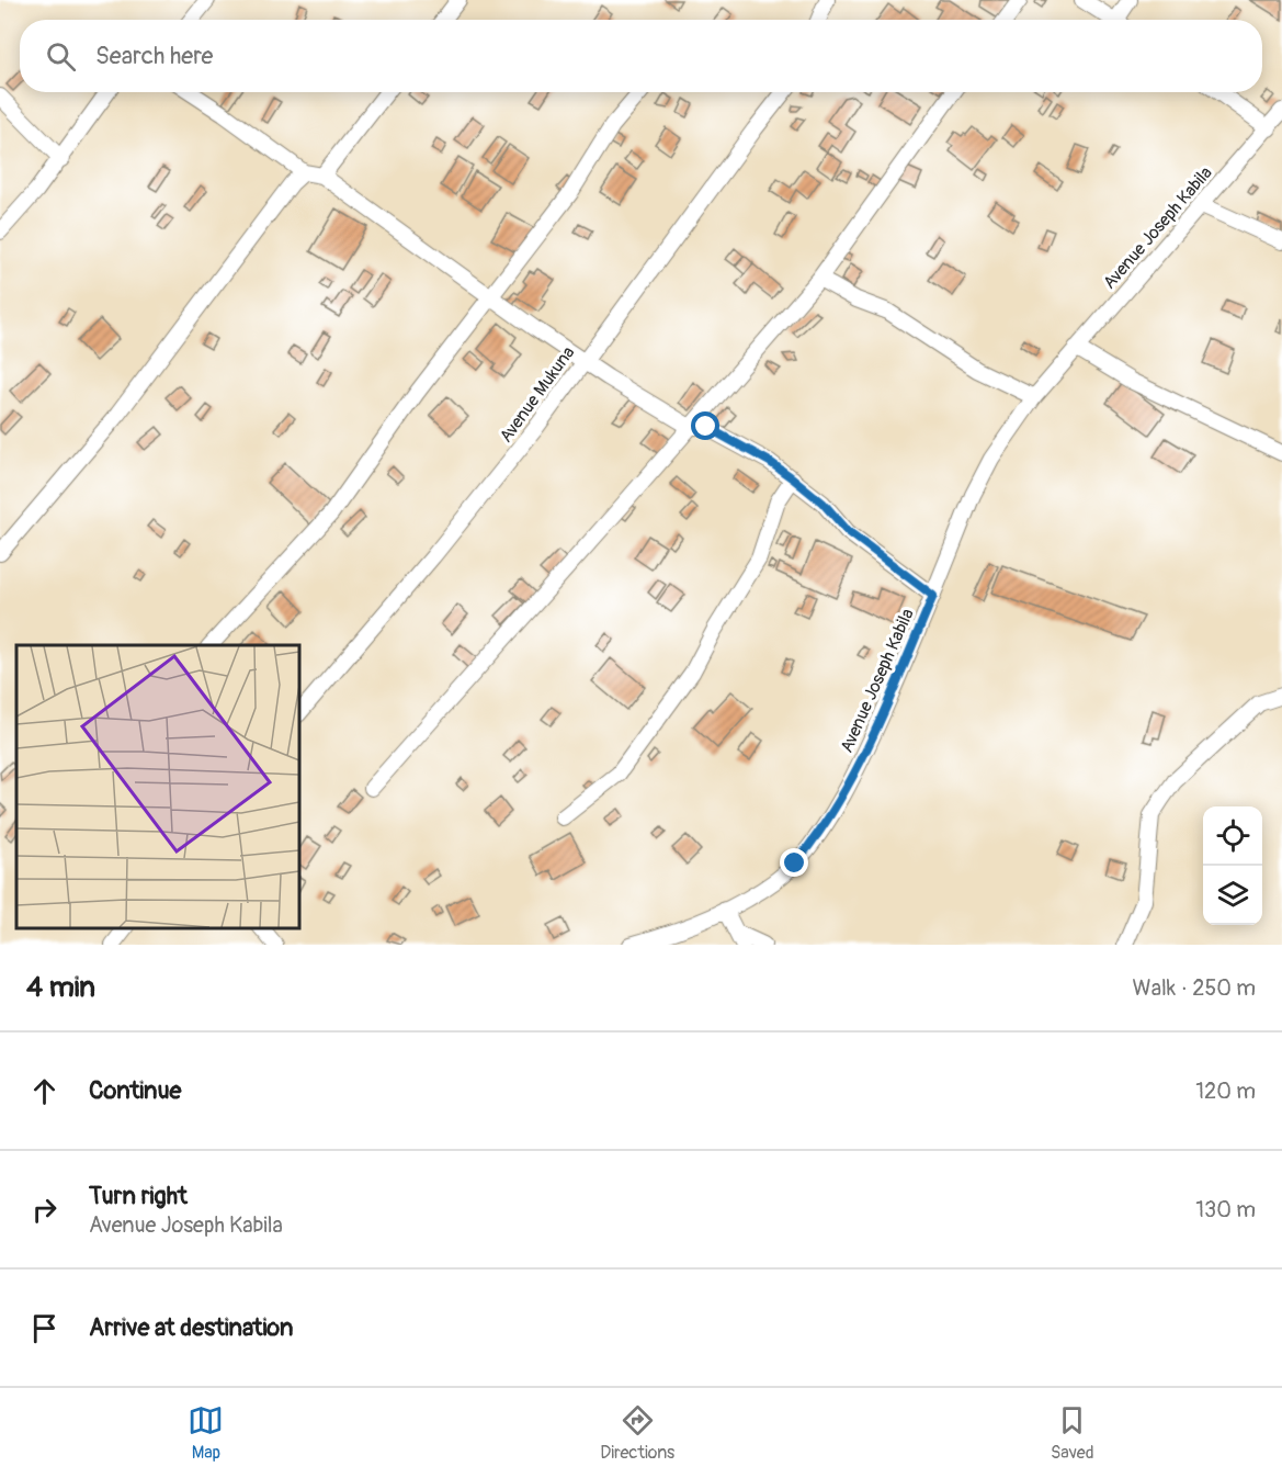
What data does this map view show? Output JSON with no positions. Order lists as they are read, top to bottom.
{
  "streets": {
    "street": ["Avenue Joseph Kabila", "Avenue Mukuna"]
  },
  "page": {
    "search": "Search here",
    "heading": ["4 min", "Walk · 250 m"],
    "list": [
      ["Continue", "120 m"],
      ["Turn right", "Avenue Joseph Kabila", "130 m"],
      "Arrive at destination"
    ],
    "nav": ["Map", "Directions", "Saved"]
  }
}
